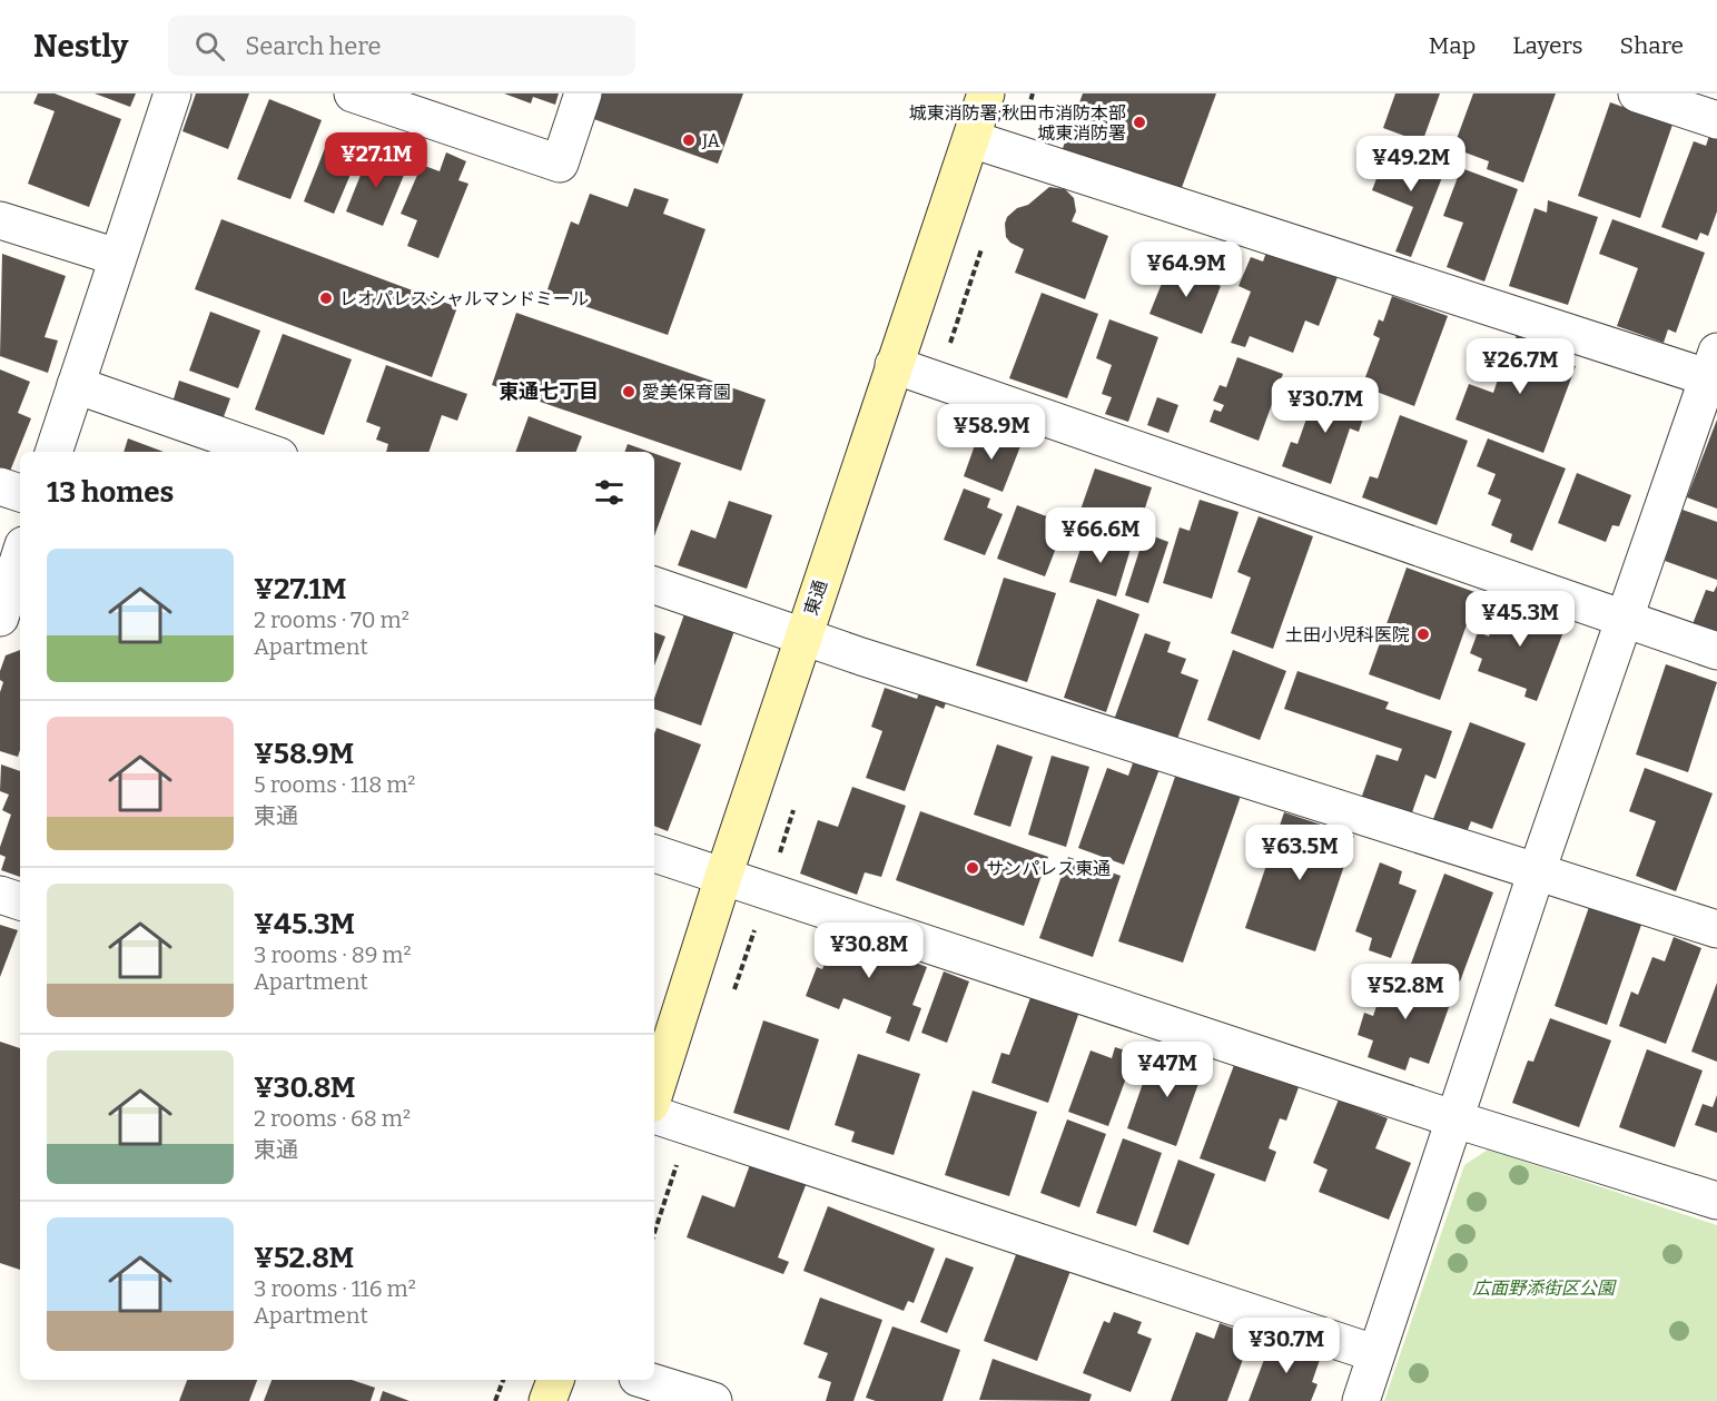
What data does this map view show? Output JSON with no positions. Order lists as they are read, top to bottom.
{
  "streets": {
    "street": ["東通"]
  },
  "districts": ["東通七丁目"],
  "parks": ["広面野添街区公園"],
  "places": [
    "城東消防署;秋田市消防本部 城東消防署",
    "JA",
    "レオパレスシャルマンドミール",
    "愛美保育園",
    "土田小児科医院",
    "サンパレス東通"
  ],
  "page": {
    "header": "Nestly",
    "search": "Search here",
    "nav": ["Map", "Layers", "Share"],
    "price": [
      "¥27.1M",
      "¥49.2M",
      "¥64.9M",
      "¥26.7M",
      "¥30.7M",
      "¥58.9M",
      "¥66.6M",
      "¥45.3M",
      "¥63.5M",
      "¥30.8M",
      "¥52.8M",
      "¥47M",
      "¥30.7M"
    ],
    "heading": "13 homes",
    "list": [
      {
        "name": "¥27.1M",
        "note": "2 rooms · 70 m² · Apartment"
      },
      {
        "name": "¥58.9M",
        "note": "5 rooms · 118 m² · 東通"
      },
      {
        "name": "¥45.3M",
        "note": "3 rooms · 89 m² · Apartment"
      },
      {
        "name": "¥30.8M",
        "note": "2 rooms · 68 m² · 東通"
      },
      {
        "name": "¥52.8M",
        "note": "3 rooms · 116 m² · Apartment"
      }
    ]
  }
}
